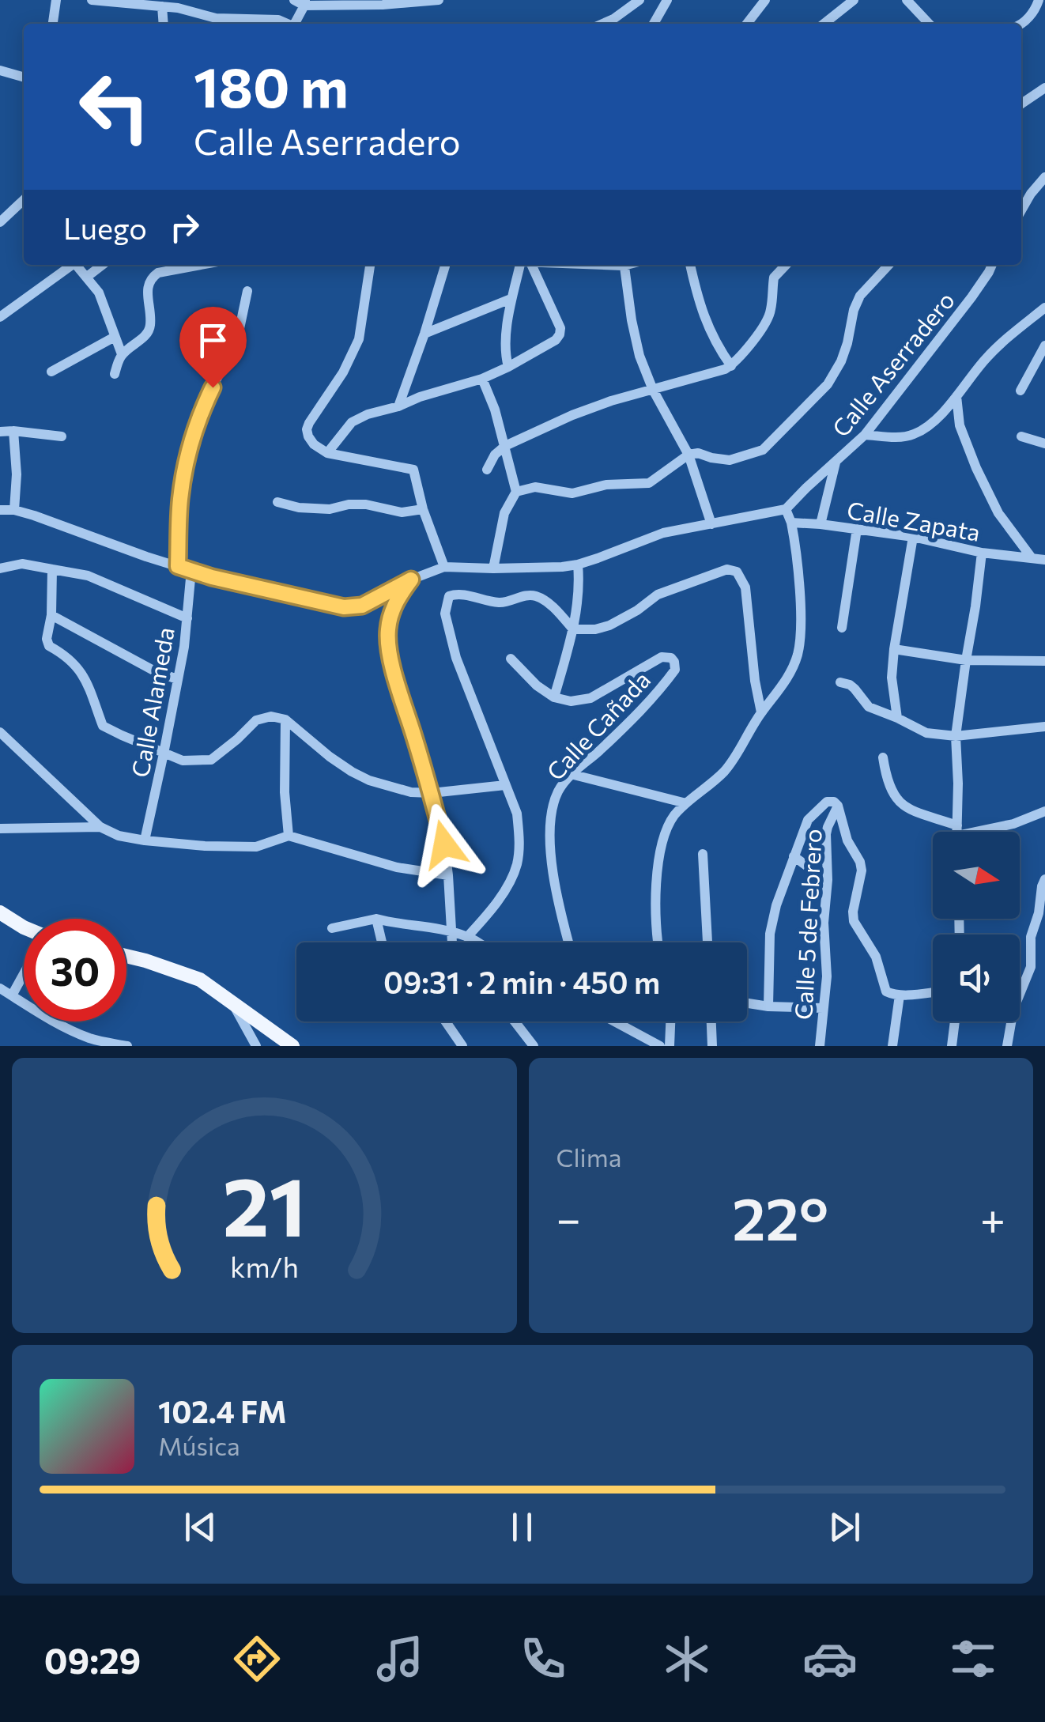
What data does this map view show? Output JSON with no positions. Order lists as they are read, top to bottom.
{
  "streets": {
    "street": [
      "Calle Aserradero",
      "Calle Zapata",
      "Calle Alameda",
      "Calle Cañada",
      "Calle 5 de Febrero"
    ]
  },
  "north": "right",
  "page": {
    "turn": ["180 m", "Calle Aserradero"],
    "then": "Luego",
    "limit": "30",
    "trip": "09:31 · 2 min · 450 m",
    "tile": "Clima",
    "heat": ["−", "22°", "+"],
    "song": ["102.4 FM", "Música"],
    "tabs": "09:29",
    "gauge": ["21", "km/h"]
  }
}
